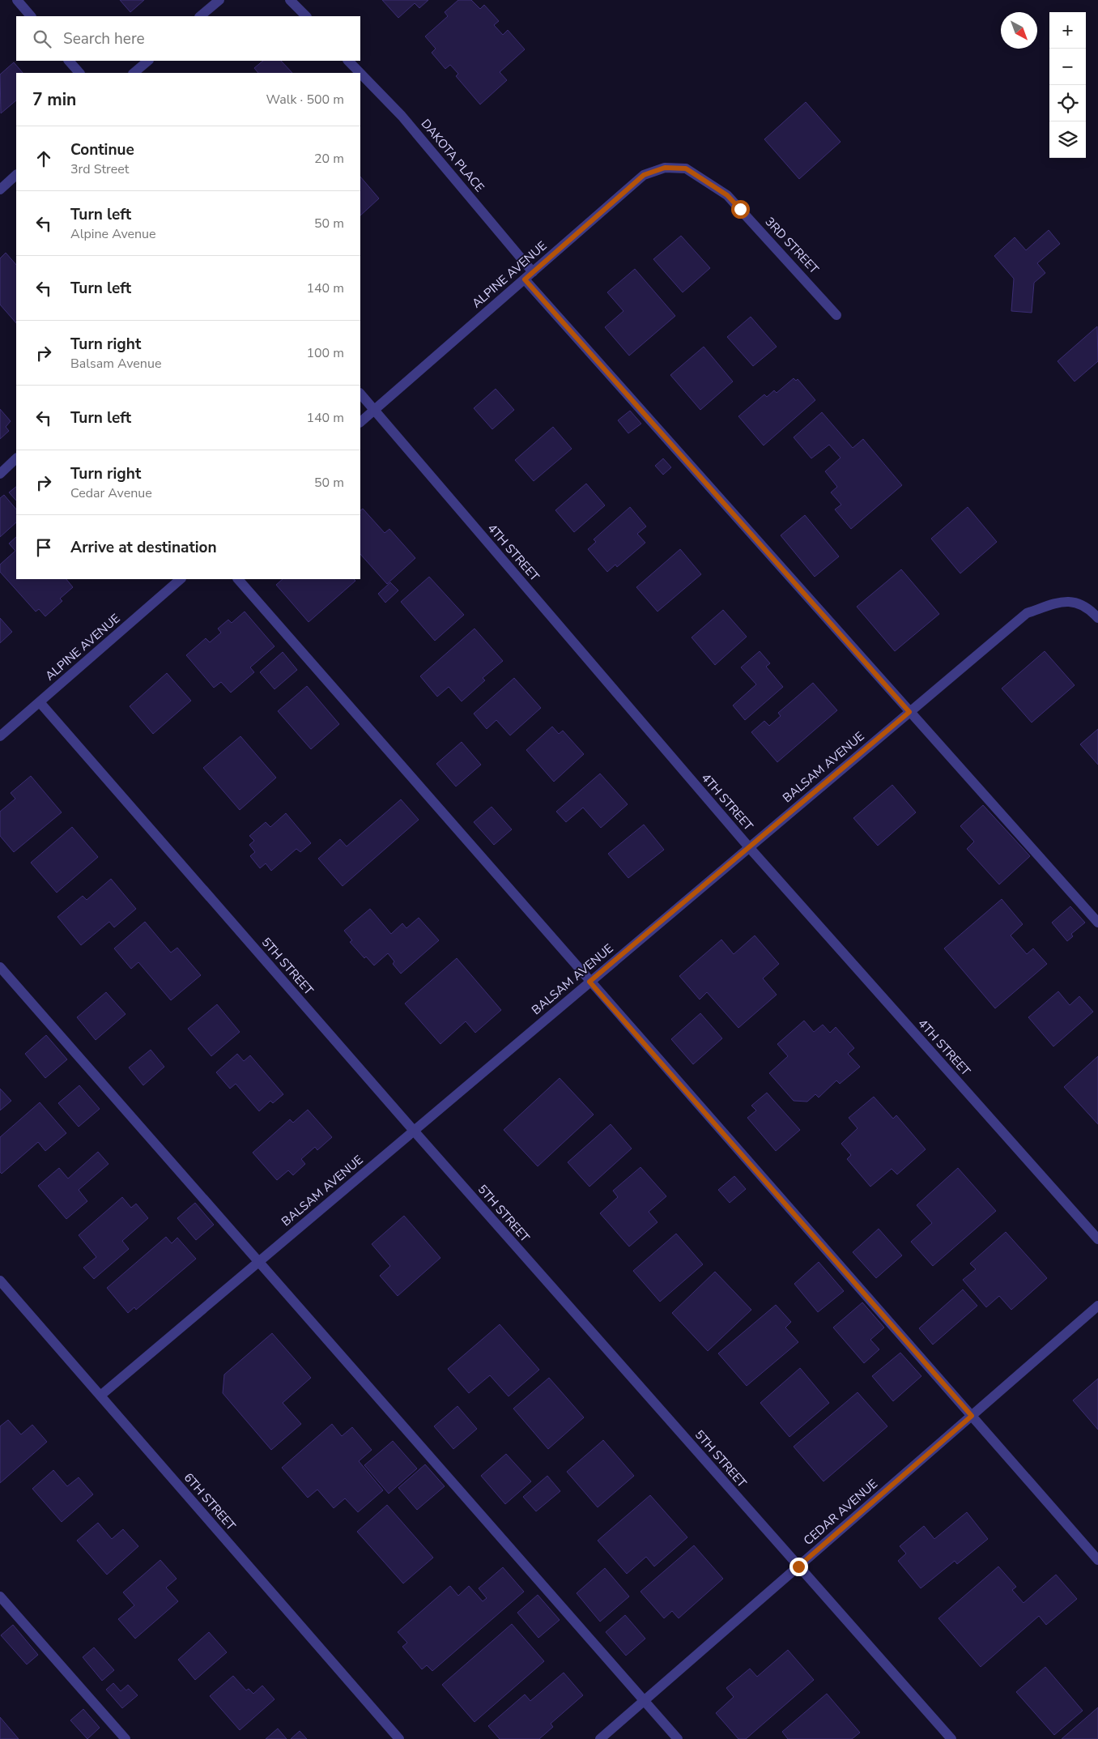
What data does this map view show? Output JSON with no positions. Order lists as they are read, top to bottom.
{
  "streets": {
    "street": [
      "DAKOTA PLACE",
      "3RD STREET",
      "ALPINE AVENUE",
      "4TH STREET",
      "BALSAM AVENUE",
      "5TH STREET",
      "6TH STREET",
      "CEDAR AVENUE"
    ]
  },
  "crossings": [
    ["DAKOTA PLACE", "ALPINE AVENUE"],
    ["3RD STREET", "ALPINE AVENUE"],
    ["ALPINE AVENUE", "4TH STREET"],
    ["ALPINE AVENUE", "5TH STREET"],
    ["4TH STREET", "BALSAM AVENUE"],
    ["BALSAM AVENUE", "5TH STREET"],
    ["BALSAM AVENUE", "6TH STREET"],
    ["5TH STREET", "CEDAR AVENUE"]
  ],
  "north": "bottom right",
  "page": {
    "map_buttons": ["+", "−"],
    "search": "Search here",
    "heading": ["7 min", "Walk · 500 m"],
    "list": [
      ["Continue", "3rd Street", "20 m"],
      ["Turn left", "Alpine Avenue", "50 m"],
      ["Turn left", "140 m"],
      ["Turn right", "Balsam Avenue", "100 m"],
      ["Turn left", "140 m"],
      ["Turn right", "Cedar Avenue", "50 m"],
      "Arrive at destination"
    ]
  }
}
